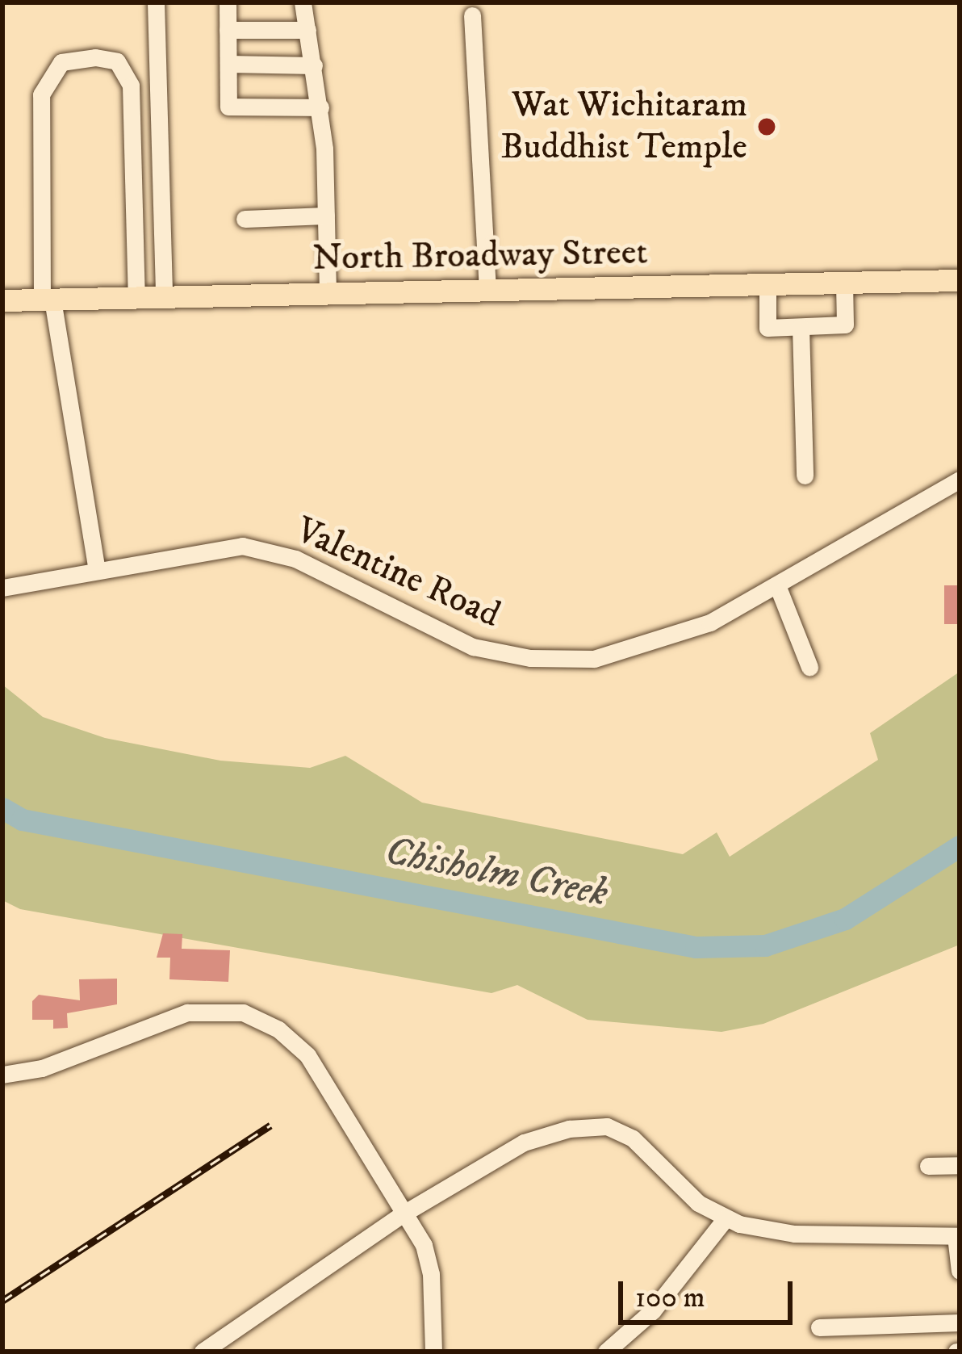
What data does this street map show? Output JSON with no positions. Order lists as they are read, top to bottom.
{
  "streets": {
    "main road": ["North Broadway Street"],
    "street": ["Valentine Road"]
  },
  "water": ["Chisholm Creek"],
  "places": ["Wat Wichitaram Buddhist Temple"],
  "scale_bar": "100 m"
}
